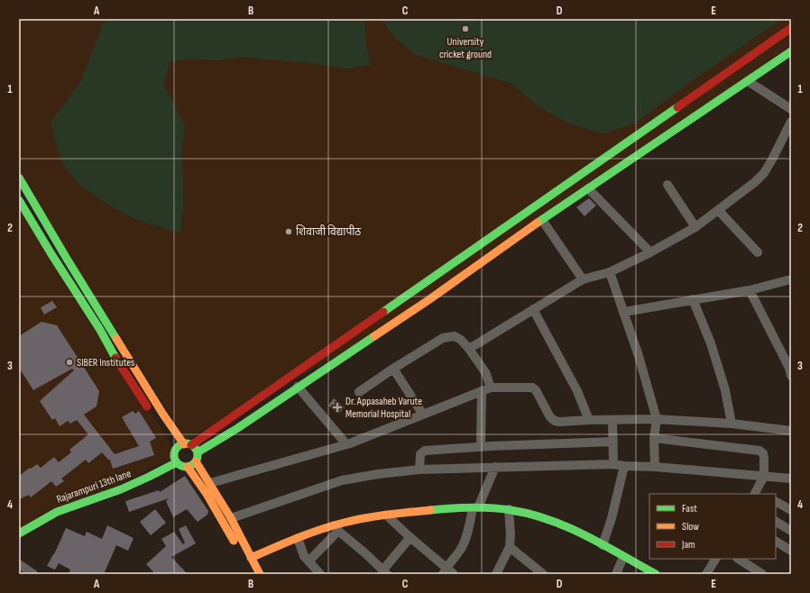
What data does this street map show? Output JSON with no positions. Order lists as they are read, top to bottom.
{
  "streets": {
    "main road": ["Rajarampuri 13th lane"]
  },
  "places": {
    "other": ["University cricket ground", "शिवाजी विद्यापीठ", "SIBER Institutes"],
    "health": ["Dr. Appasaheb Varute Memorial Hospital"]
  },
  "legend": ["Fast", "Slow", "Jam"],
  "grid": {
    "columns": [
      "A",
      "B",
      "C",
      "D",
      "E"
    ],
    "rows": [
      "1",
      "2",
      "3",
      "4"
    ]
  }
}
